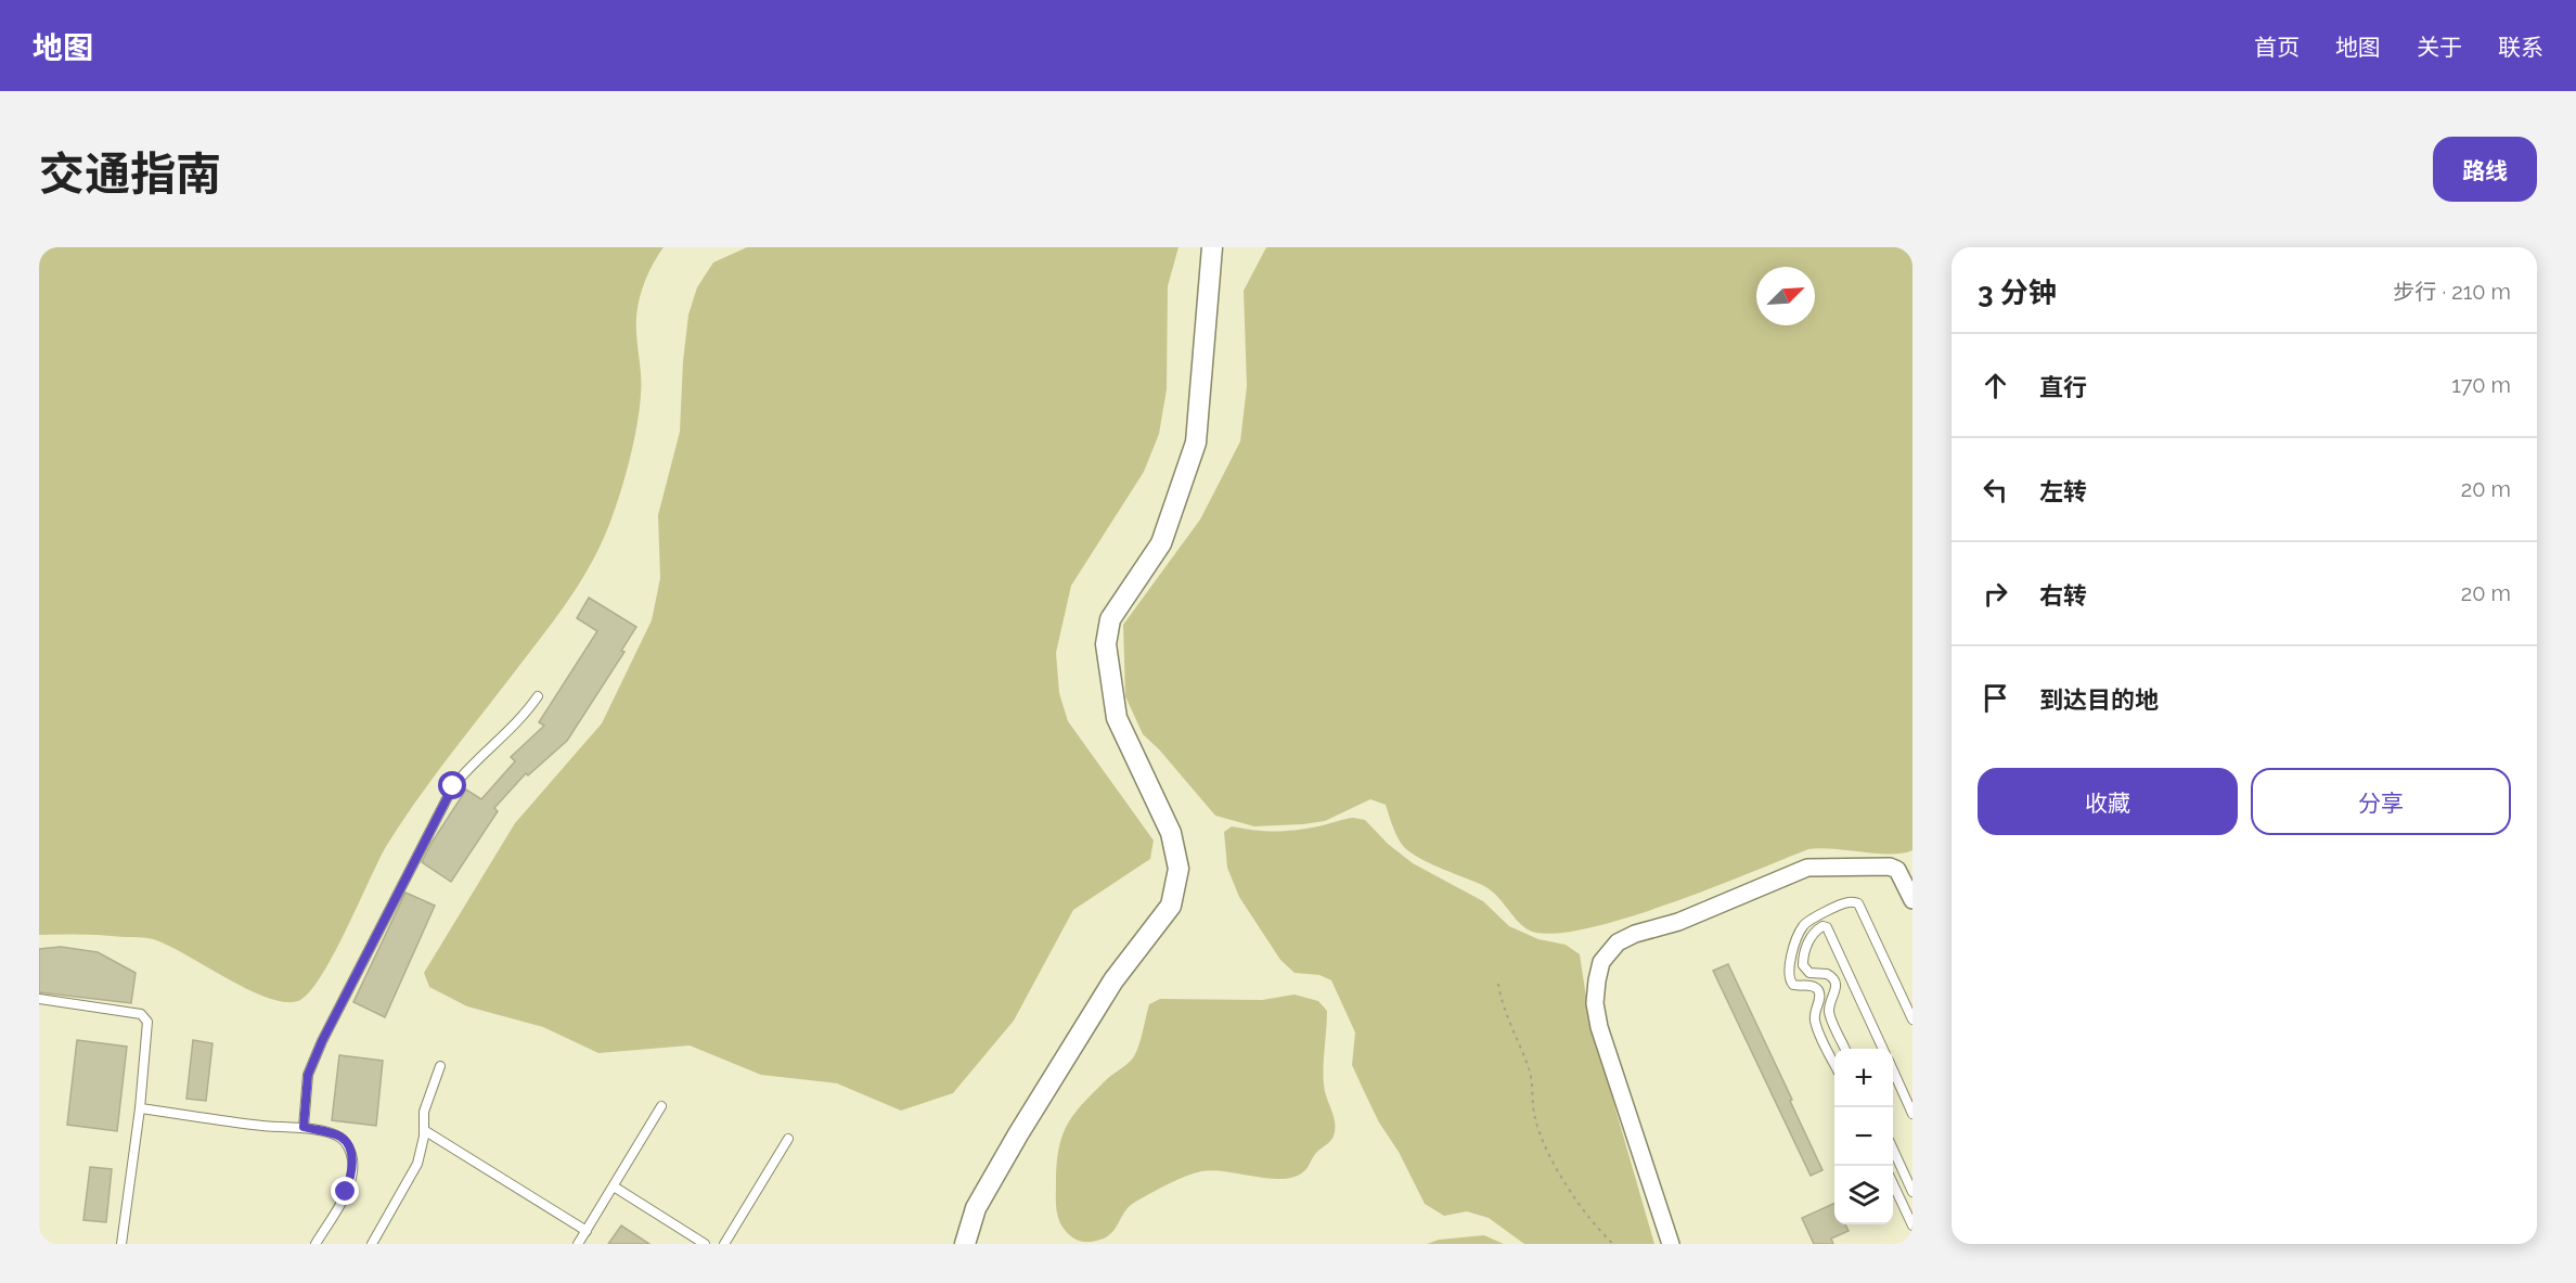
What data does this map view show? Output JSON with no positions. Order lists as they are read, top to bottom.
{
  "north": "top right",
  "page": {
    "header": "地图",
    "nav": [
      "首页",
      "地图",
      "关于",
      "联系"
    ],
    "title": "交通指南",
    "buttons": [
      "路线",
      ["收藏", "分享"]
    ],
    "heading": ["3 分钟", "步行 · 210 m"],
    "list": [
      ["直行", "170 m"],
      ["左转", "20 m"],
      ["右转", "20 m"],
      "到达目的地"
    ],
    "map_buttons": ["+", "−"]
  }
}
